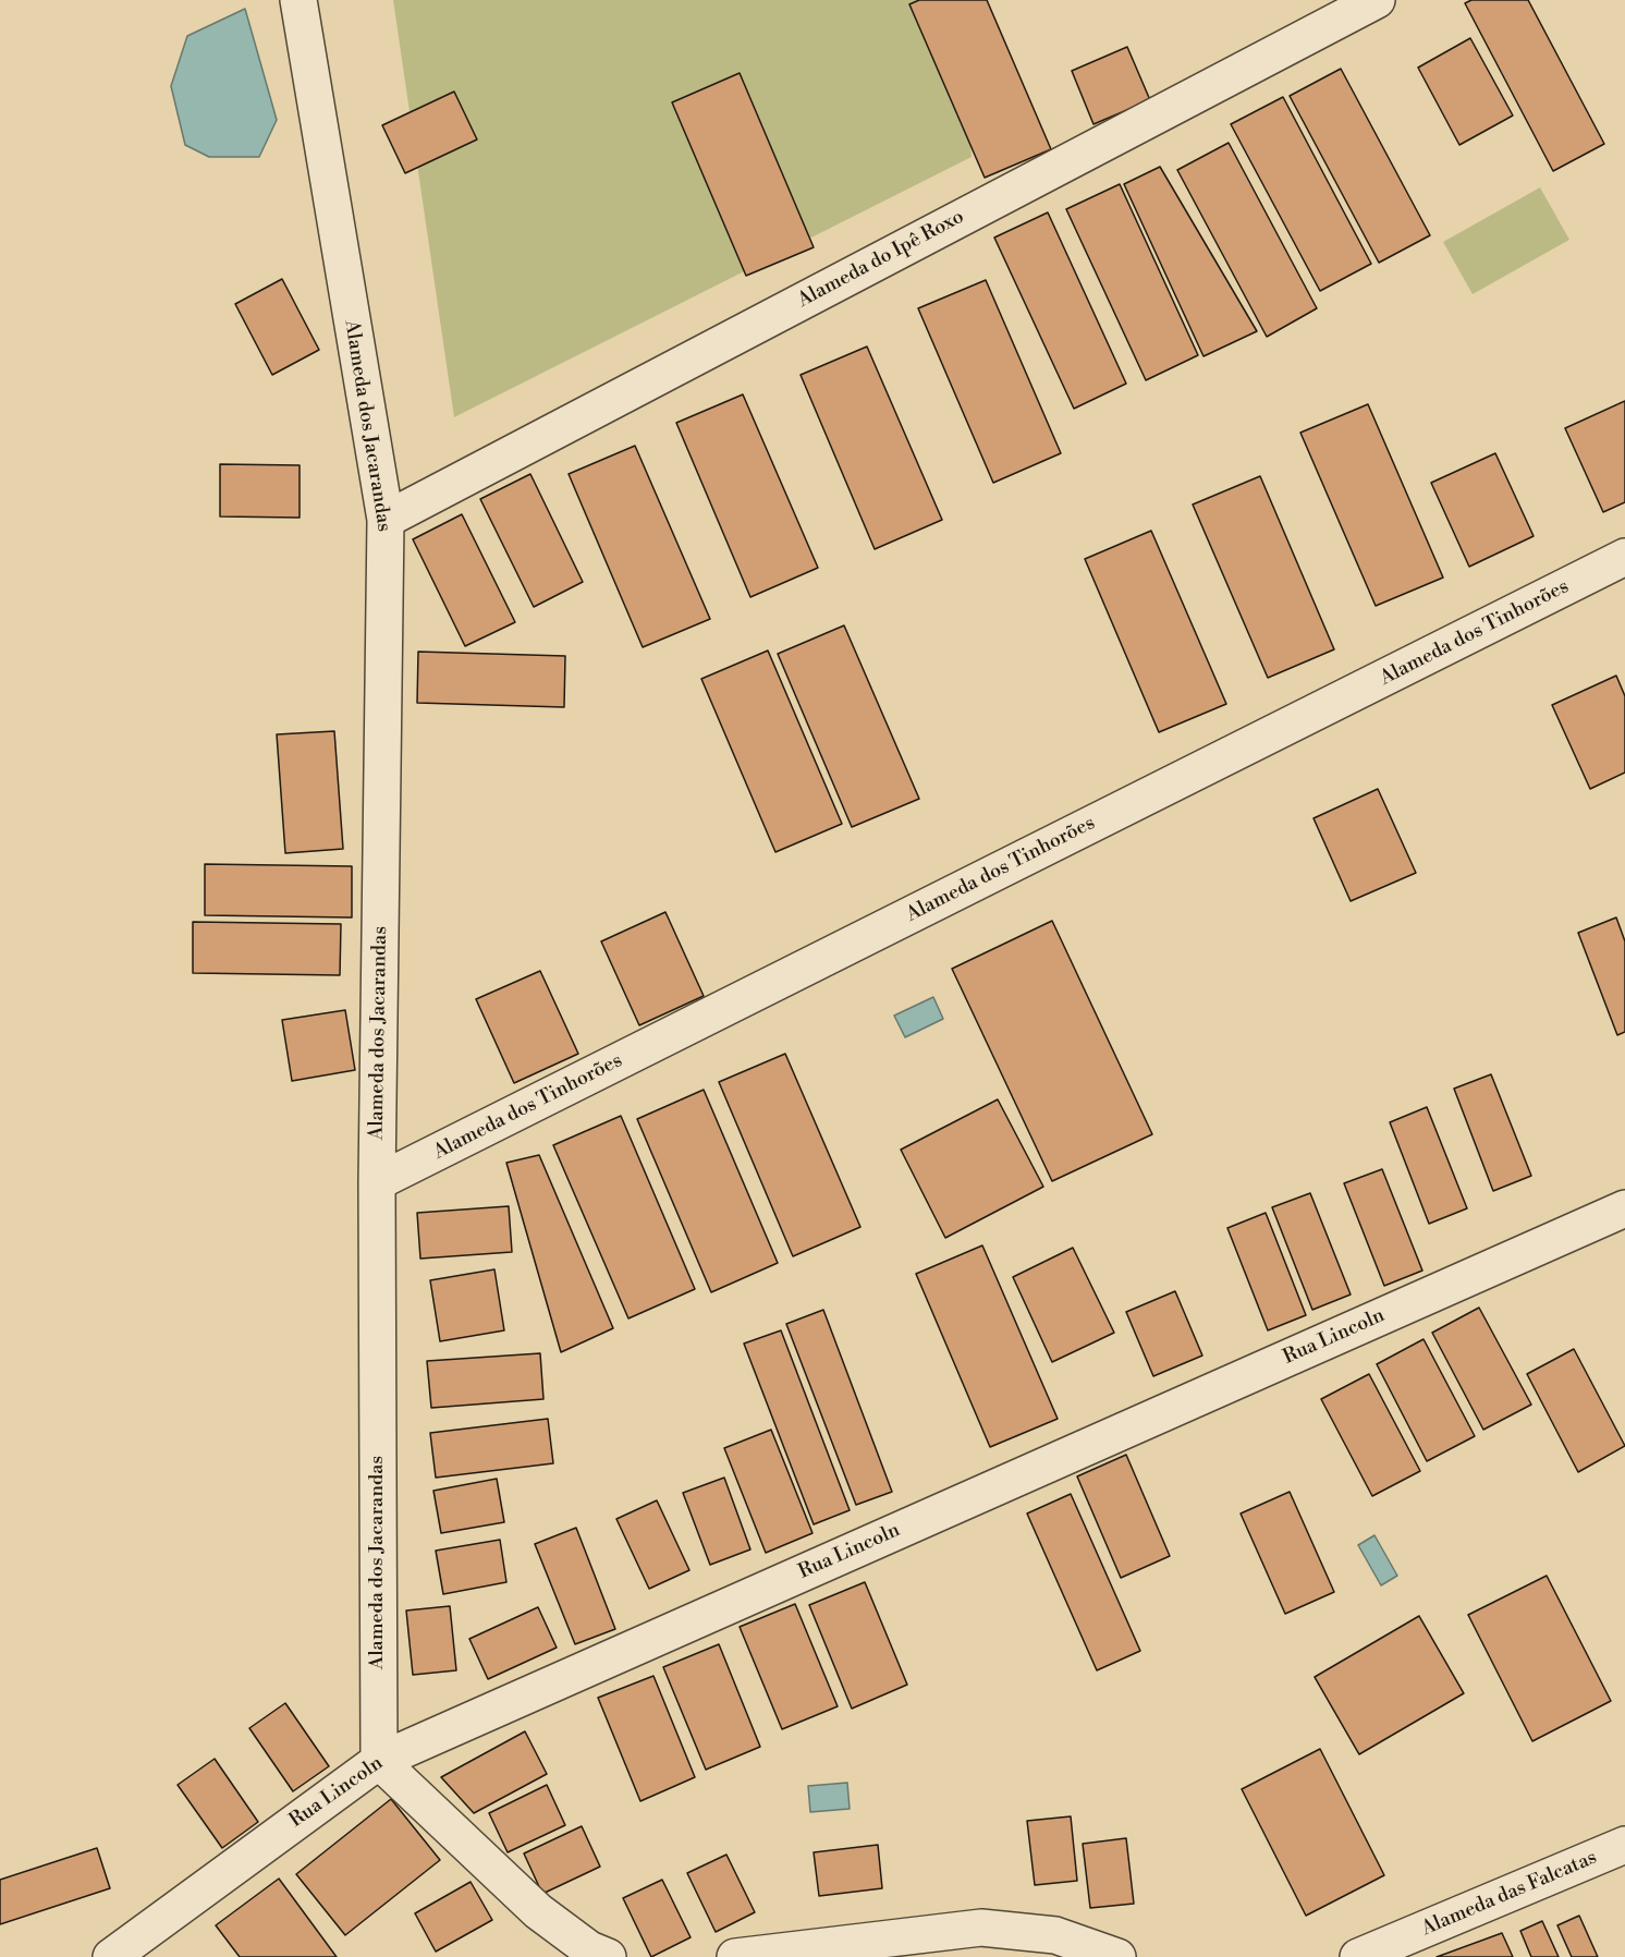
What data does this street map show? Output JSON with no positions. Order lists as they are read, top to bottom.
{
  "streets": {
    "street": [
      "Alameda do Ipê Roxo",
      "Alameda dos Jacarandas",
      "Alameda dos Tinhorões",
      "Rua Lincoln",
      "Alameda das Falcatas"
    ]
  },
  "crossings": [
    ["Alameda do Ipê Roxo", "Alameda dos Jacarandas"],
    ["Alameda dos Jacarandas", "Alameda dos Tinhorões"],
    ["Alameda dos Jacarandas", "Rua Lincoln"]
  ]
}
